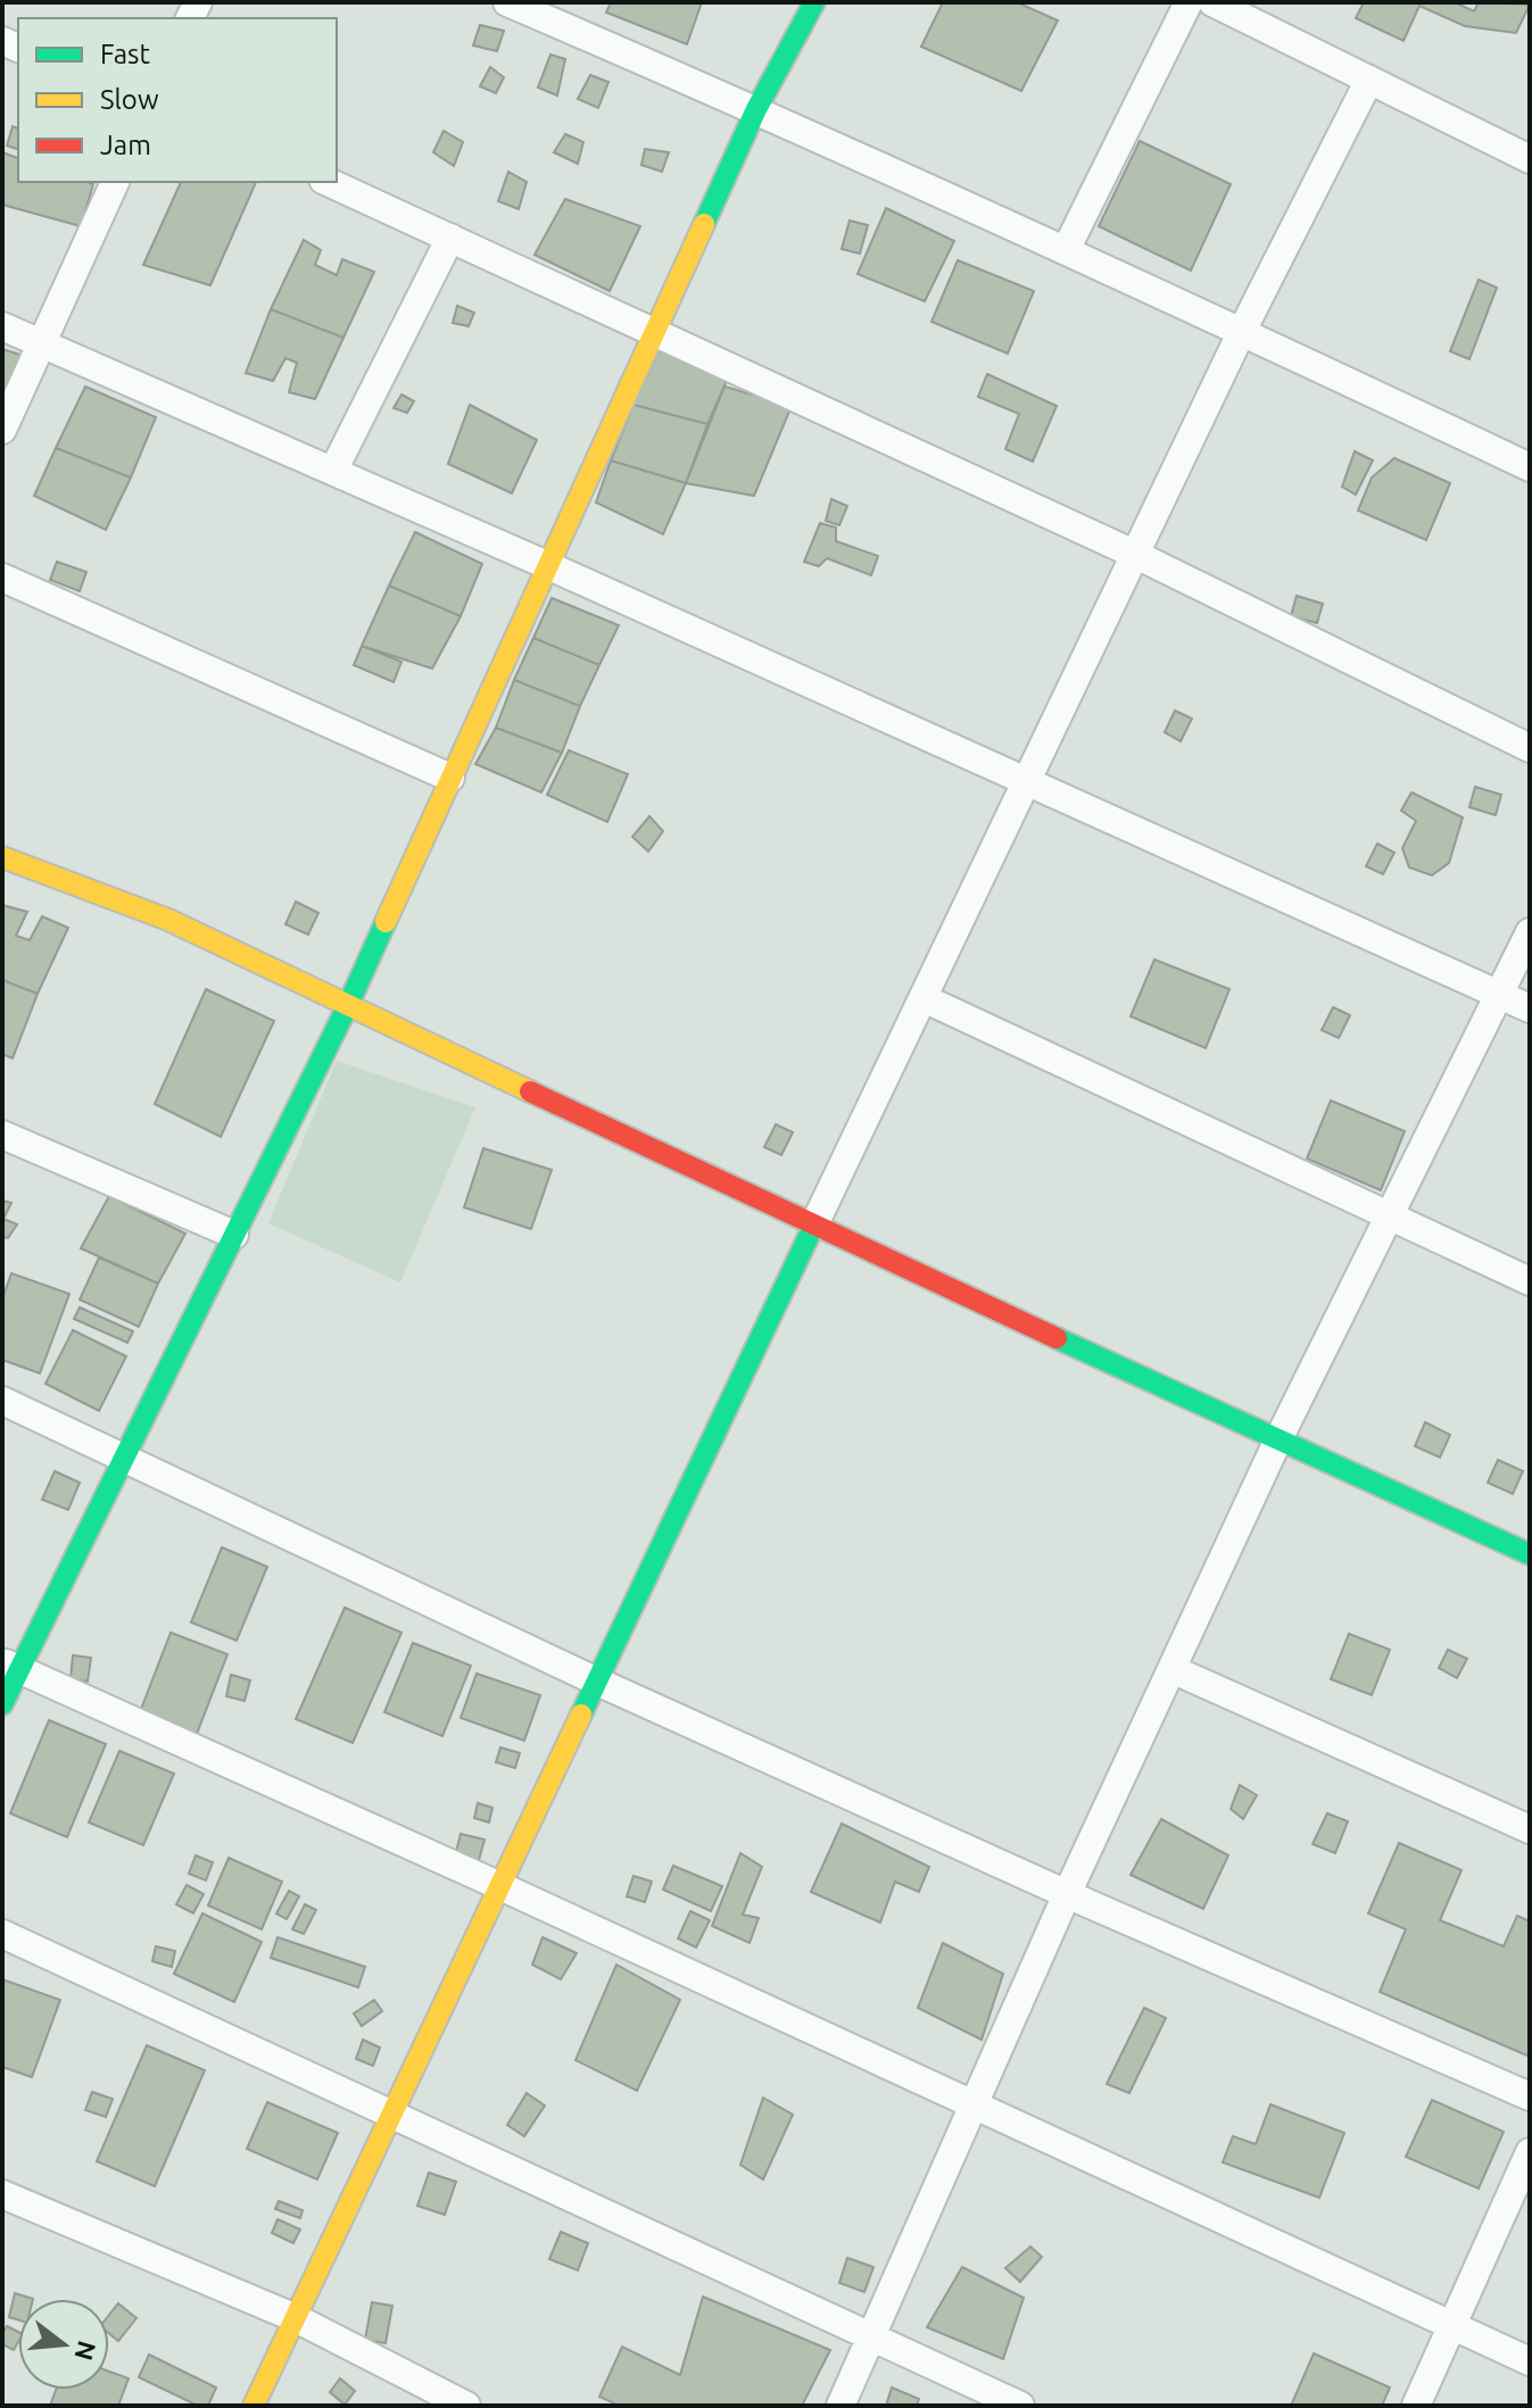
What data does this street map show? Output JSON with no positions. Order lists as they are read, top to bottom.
{
  "legend": ["Fast", "Slow", "Jam"],
  "north": "right"
}
